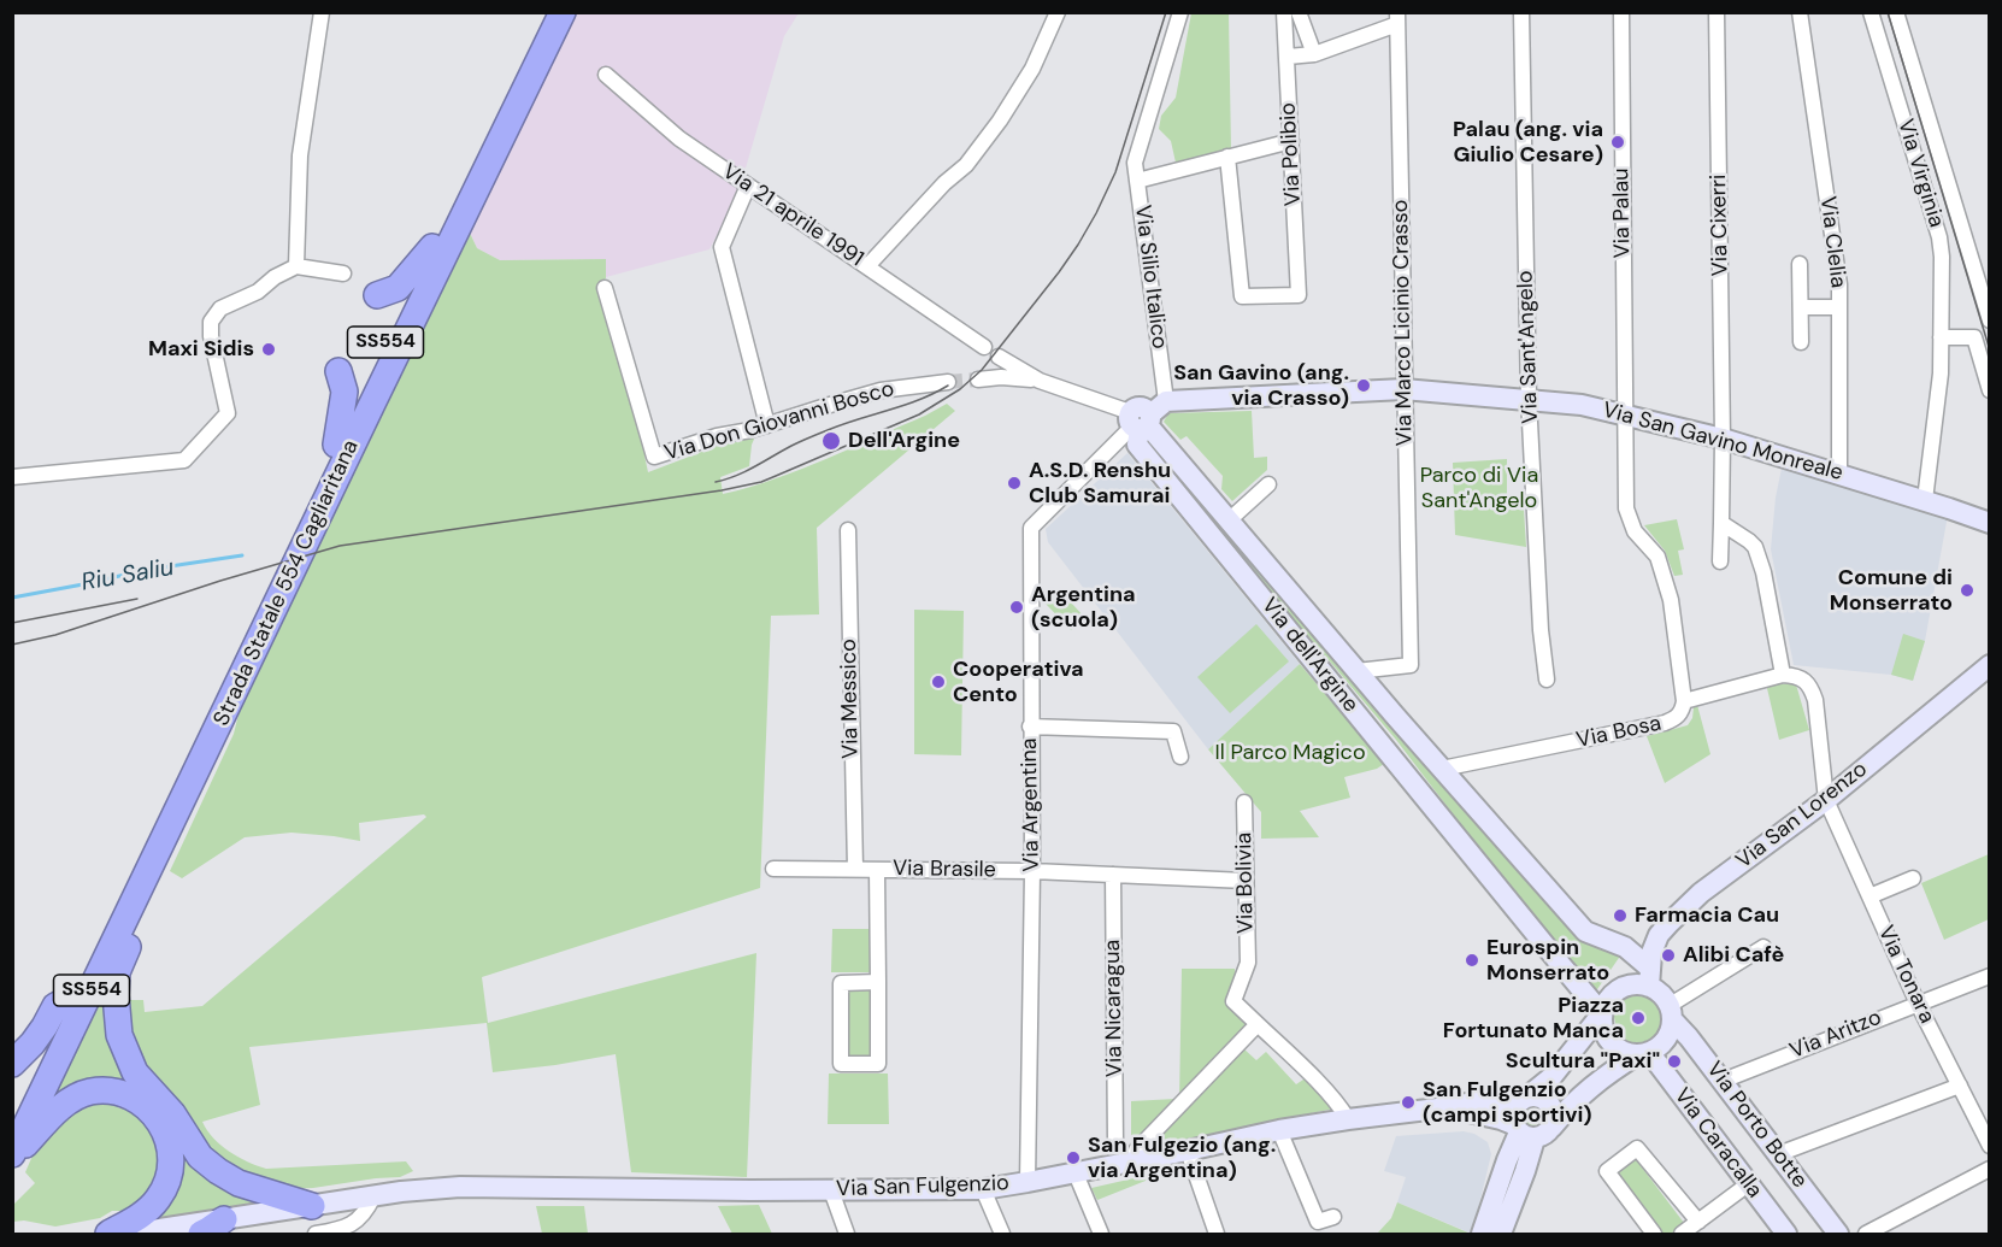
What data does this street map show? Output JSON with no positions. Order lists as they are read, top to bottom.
{
  "streets": {
    "highway": ["SS554", "Strada Statale 554 Cagliaritana"],
    "street": [
      "Via Polibio",
      "Via Virginia",
      "Via Palau",
      "Via 21 aprile 1991",
      "Via Cixerri",
      "Via Clelia",
      "Via Silio Italico",
      "Via Marco Licinio Crasso",
      "Via Sant'Angelo",
      "Via Don Giovanni Bosco",
      "Via San Gavino Monreale",
      "Via dell'Argine",
      "Via Messico",
      "Via Bosa",
      "Via Argentina",
      "Via San Lorenzo",
      "Via Brasile",
      "Via Bolivia",
      "Via Tonara",
      "Via Nicaragua",
      "Via Aritzo",
      "Via Porto Botte",
      "Via Caracalla",
      "Via San Fulgenzio"
    ]
  },
  "crossings": [
    ["Via Polibio", "Via Silio Italico"],
    ["Via Virginia", "Via San Gavino Monreale"],
    ["Via Palau", "Via San Gavino Monreale"],
    ["Via Palau", "Via Bosa"],
    ["Via Cixerri", "Via San Gavino Monreale"],
    ["Via Clelia", "Via San Gavino Monreale"],
    ["Via Silio Italico", "Via San Gavino Monreale"],
    ["Via Silio Italico", "Via dell'Argine"],
    ["Via Silio Italico", "Via Argentina"],
    ["Via Marco Licinio Crasso", "Via San Gavino Monreale"],
    ["Via Marco Licinio Crasso", "Via dell'Argine"],
    ["Via Sant'Angelo", "Via San Gavino Monreale"],
    ["Via San Gavino Monreale", "Via dell'Argine"],
    ["Via San Gavino Monreale", "Via Argentina"],
    ["Via dell'Argine", "Via Bosa"],
    ["Via dell'Argine", "Via Argentina"],
    ["Via dell'Argine", "Via San Lorenzo"],
    ["Via dell'Argine", "Via Porto Botte"],
    ["Via dell'Argine", "Via Caracalla"],
    ["Via Messico", "Via Brasile"],
    ["Via Bosa", "Via Tonara"],
    ["Via Argentina", "Via Brasile"],
    ["Via Argentina", "Via San Fulgenzio"],
    ["Via San Lorenzo", "Via Tonara"],
    ["Via San Lorenzo", "Via Porto Botte"],
    ["Via San Lorenzo", "Via Caracalla"],
    ["Via Brasile", "Via Bolivia"],
    ["Via Brasile", "Via Nicaragua"],
    ["Via Tonara", "Via Aritzo"],
    ["Via Aritzo", "Via Porto Botte"],
    ["Via Porto Botte", "Via Caracalla"]
  ],
  "water": ["Riu Saliu"],
  "parks": ["Parco di Via Sant'Angelo", "Il Parco Magico"],
  "places": [
    "Palau (ang. via Giulio Cesare)",
    "Maxi Sidis",
    "San Gavino (ang. via Crasso)",
    "Dell'Argine",
    "A.S.D. Renshu Club Samurai",
    "Comune di Monserrato",
    "Argentina (scuola)",
    "Cooperativa Cento",
    "Farmacia Cau",
    "Alibi Cafè",
    "Eurospin Monserrato",
    "Piazza Fortunato Manca",
    "Scultura \"Paxi\"",
    "San Fulgenzio (campi sportivi)",
    "San Fulgezio (ang. via Argentina)"
  ]
}
